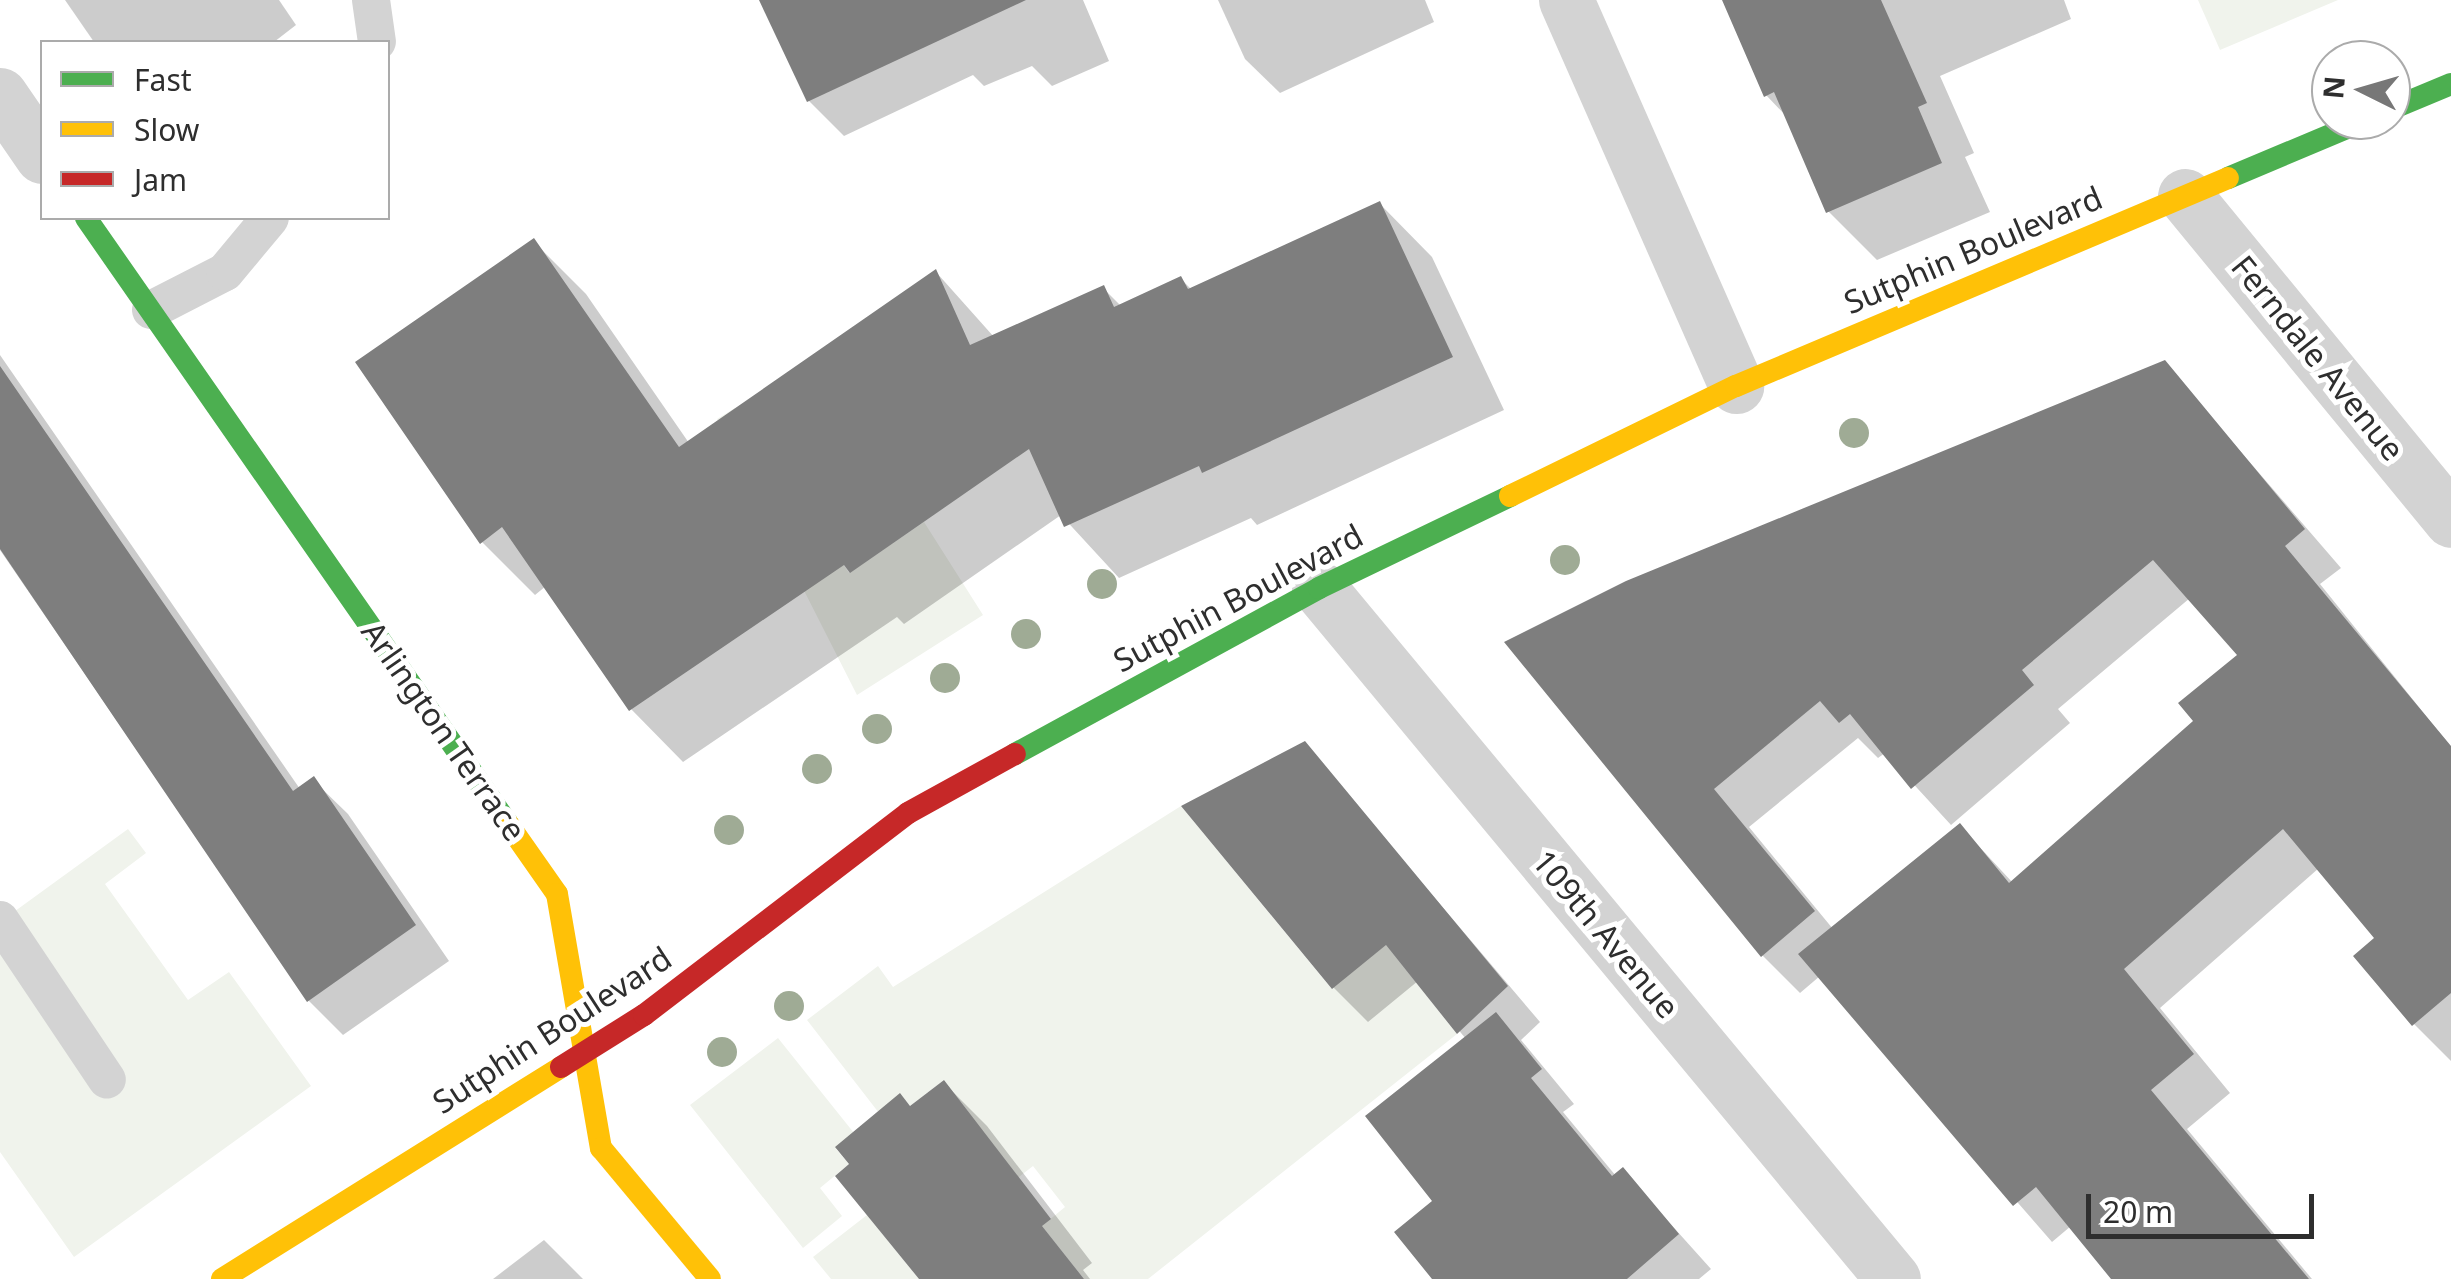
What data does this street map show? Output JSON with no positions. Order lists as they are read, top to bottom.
{
  "streets": {
    "main road": ["Sutphin Boulevard", "Arlington Terrace"],
    "street": ["Ferndale Avenue", "109th Avenue"]
  },
  "crossings": [
    ["Sutphin Boulevard", "Ferndale Avenue"],
    ["Sutphin Boulevard", "Arlington Terrace"],
    ["Sutphin Boulevard", "109th Avenue"]
  ],
  "legend": ["Fast", "Slow", "Jam"],
  "scale_bar": "20 m",
  "north": "left"
}
